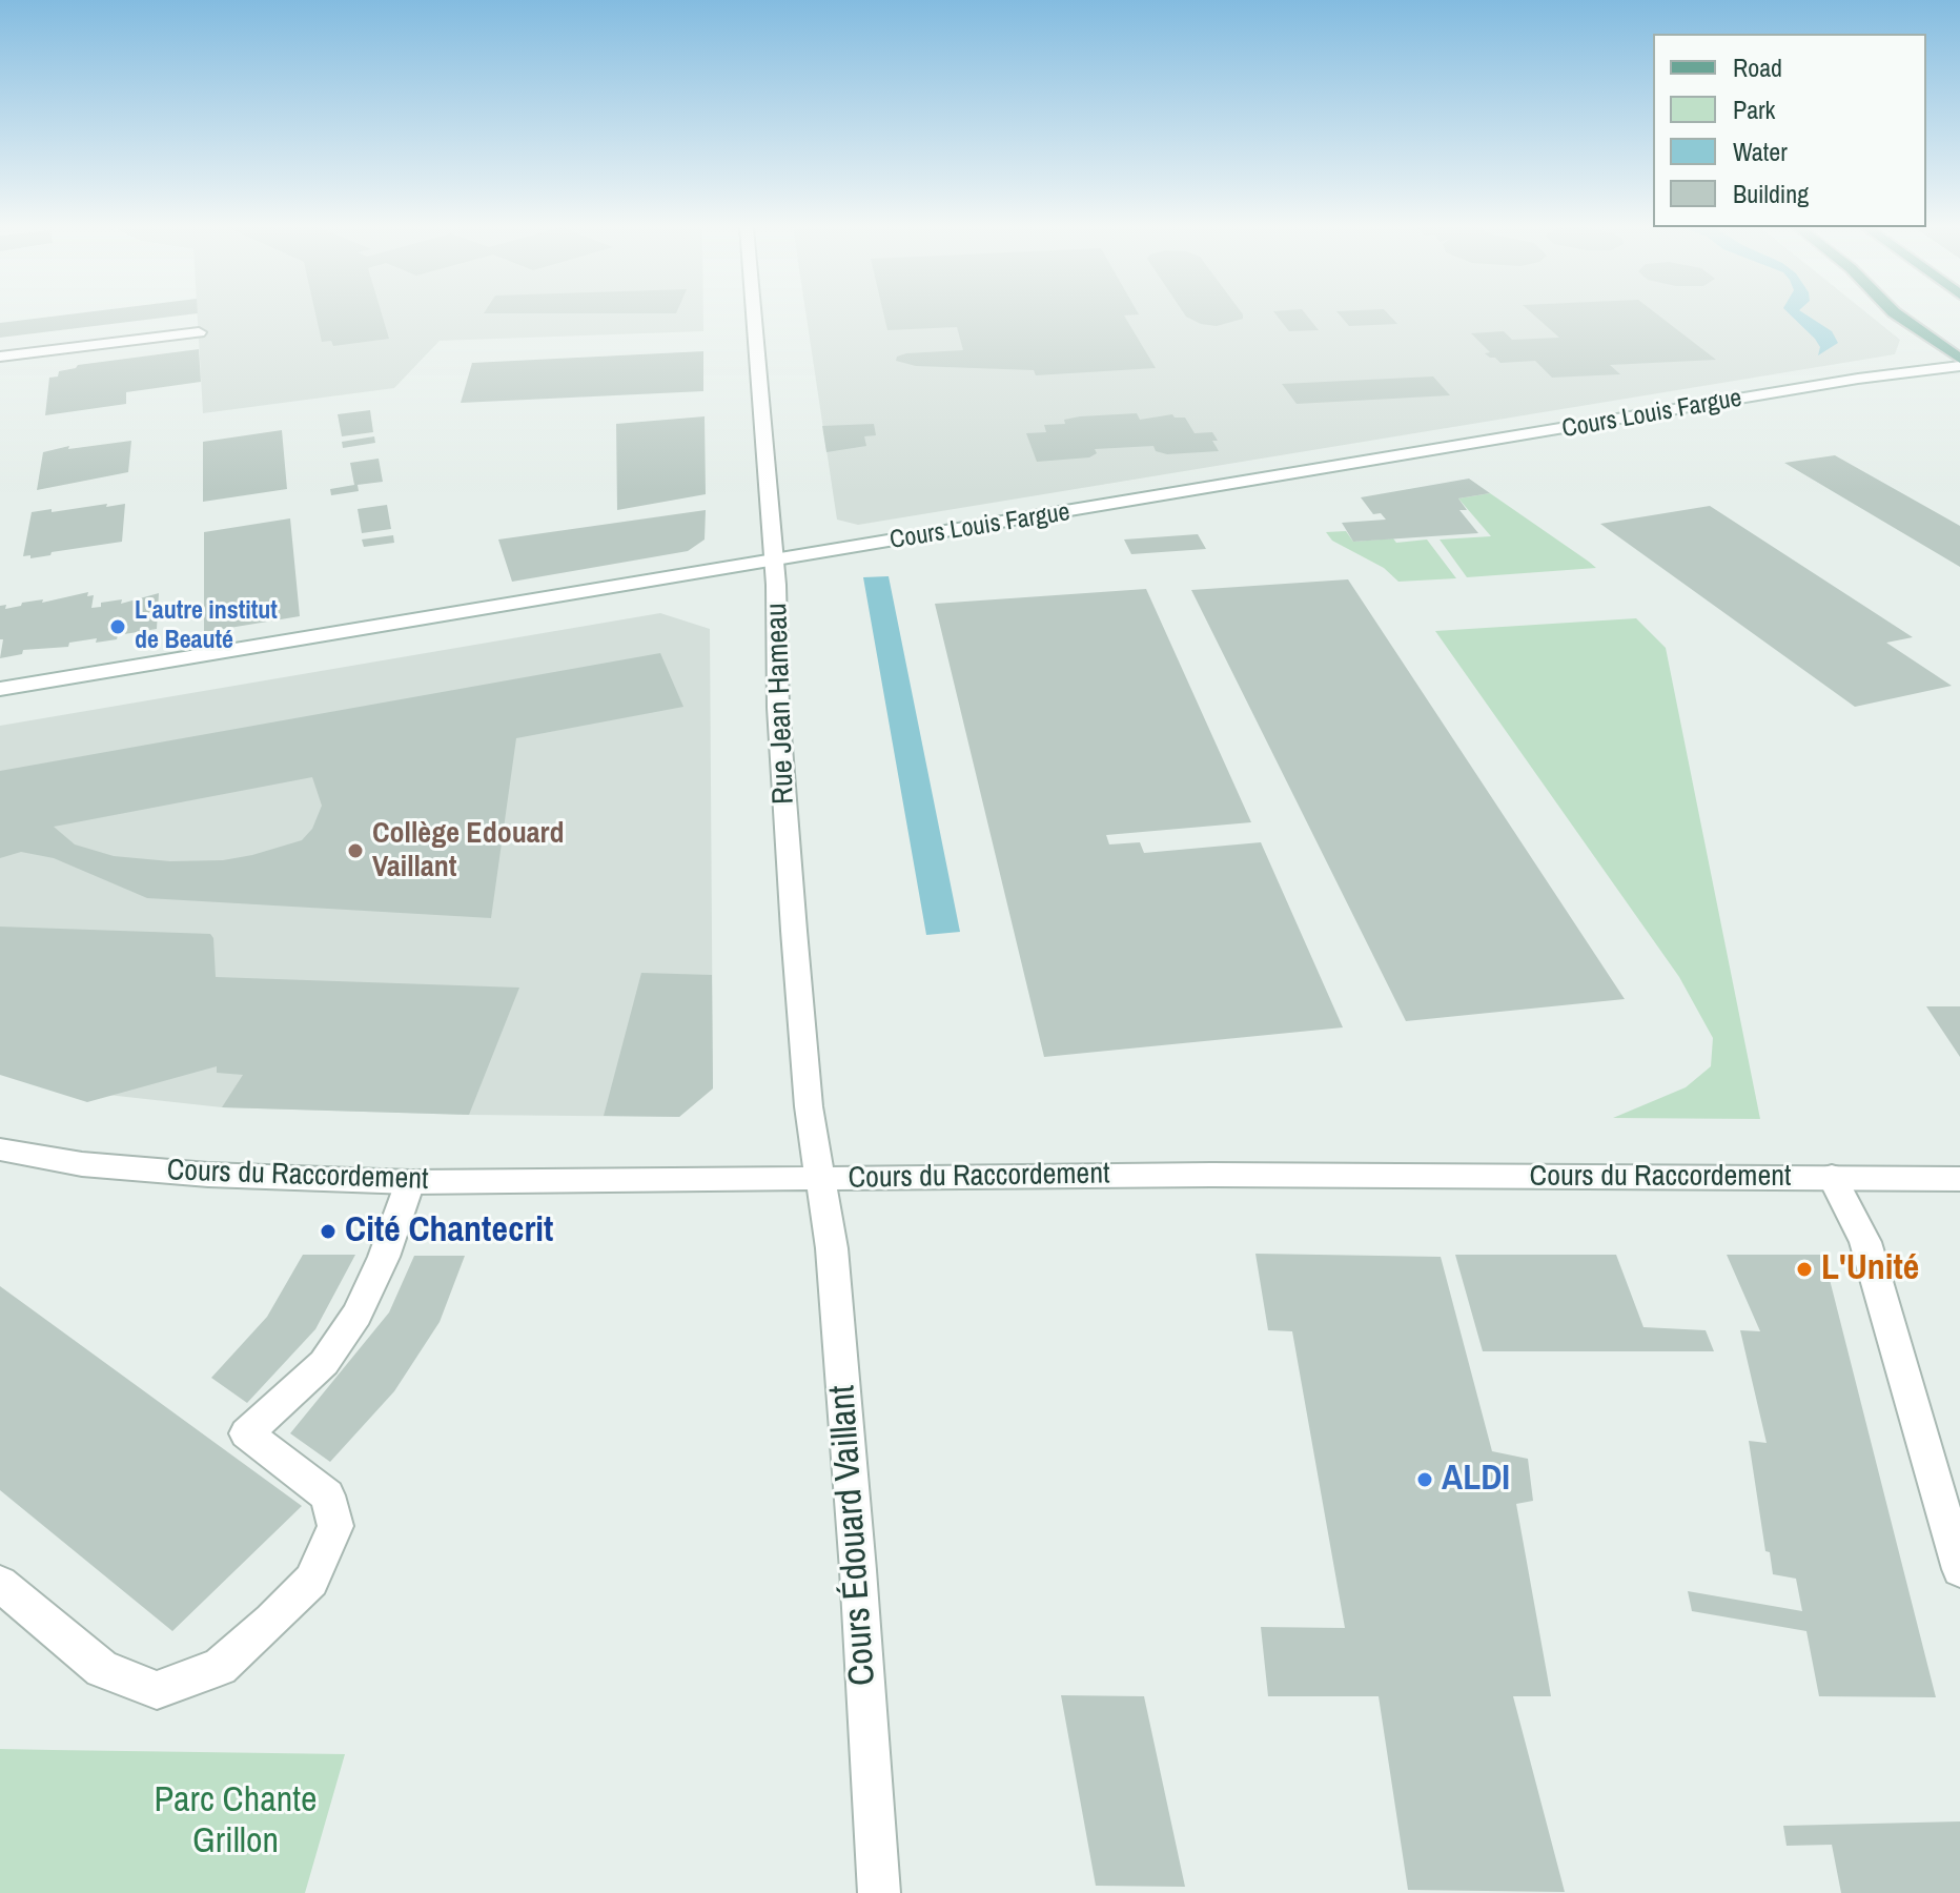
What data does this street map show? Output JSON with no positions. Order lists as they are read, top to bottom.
{
  "streets": {
    "street": [
      "Cours Louis Fargue",
      "Rue Jean Hameau",
      "Cours du Raccordement",
      "Cours Édouard Vaillant"
    ]
  },
  "crossings": [
    ["Cours Louis Fargue", "Rue Jean Hameau"],
    ["Rue Jean Hameau", "Cours du Raccordement"],
    ["Rue Jean Hameau", "Cours Édouard Vaillant"],
    ["Cours du Raccordement", "Cours Édouard Vaillant"]
  ],
  "parks": ["Parc Chante Grillon"],
  "places": [
    "L'autre institut de Beauté",
    "Collège Edouard Vaillant",
    "Cité Chantecrit",
    "L'Unité",
    "ALDI"
  ],
  "legend": [
    "Road",
    "Park",
    "Water",
    "Building"
  ]
}
